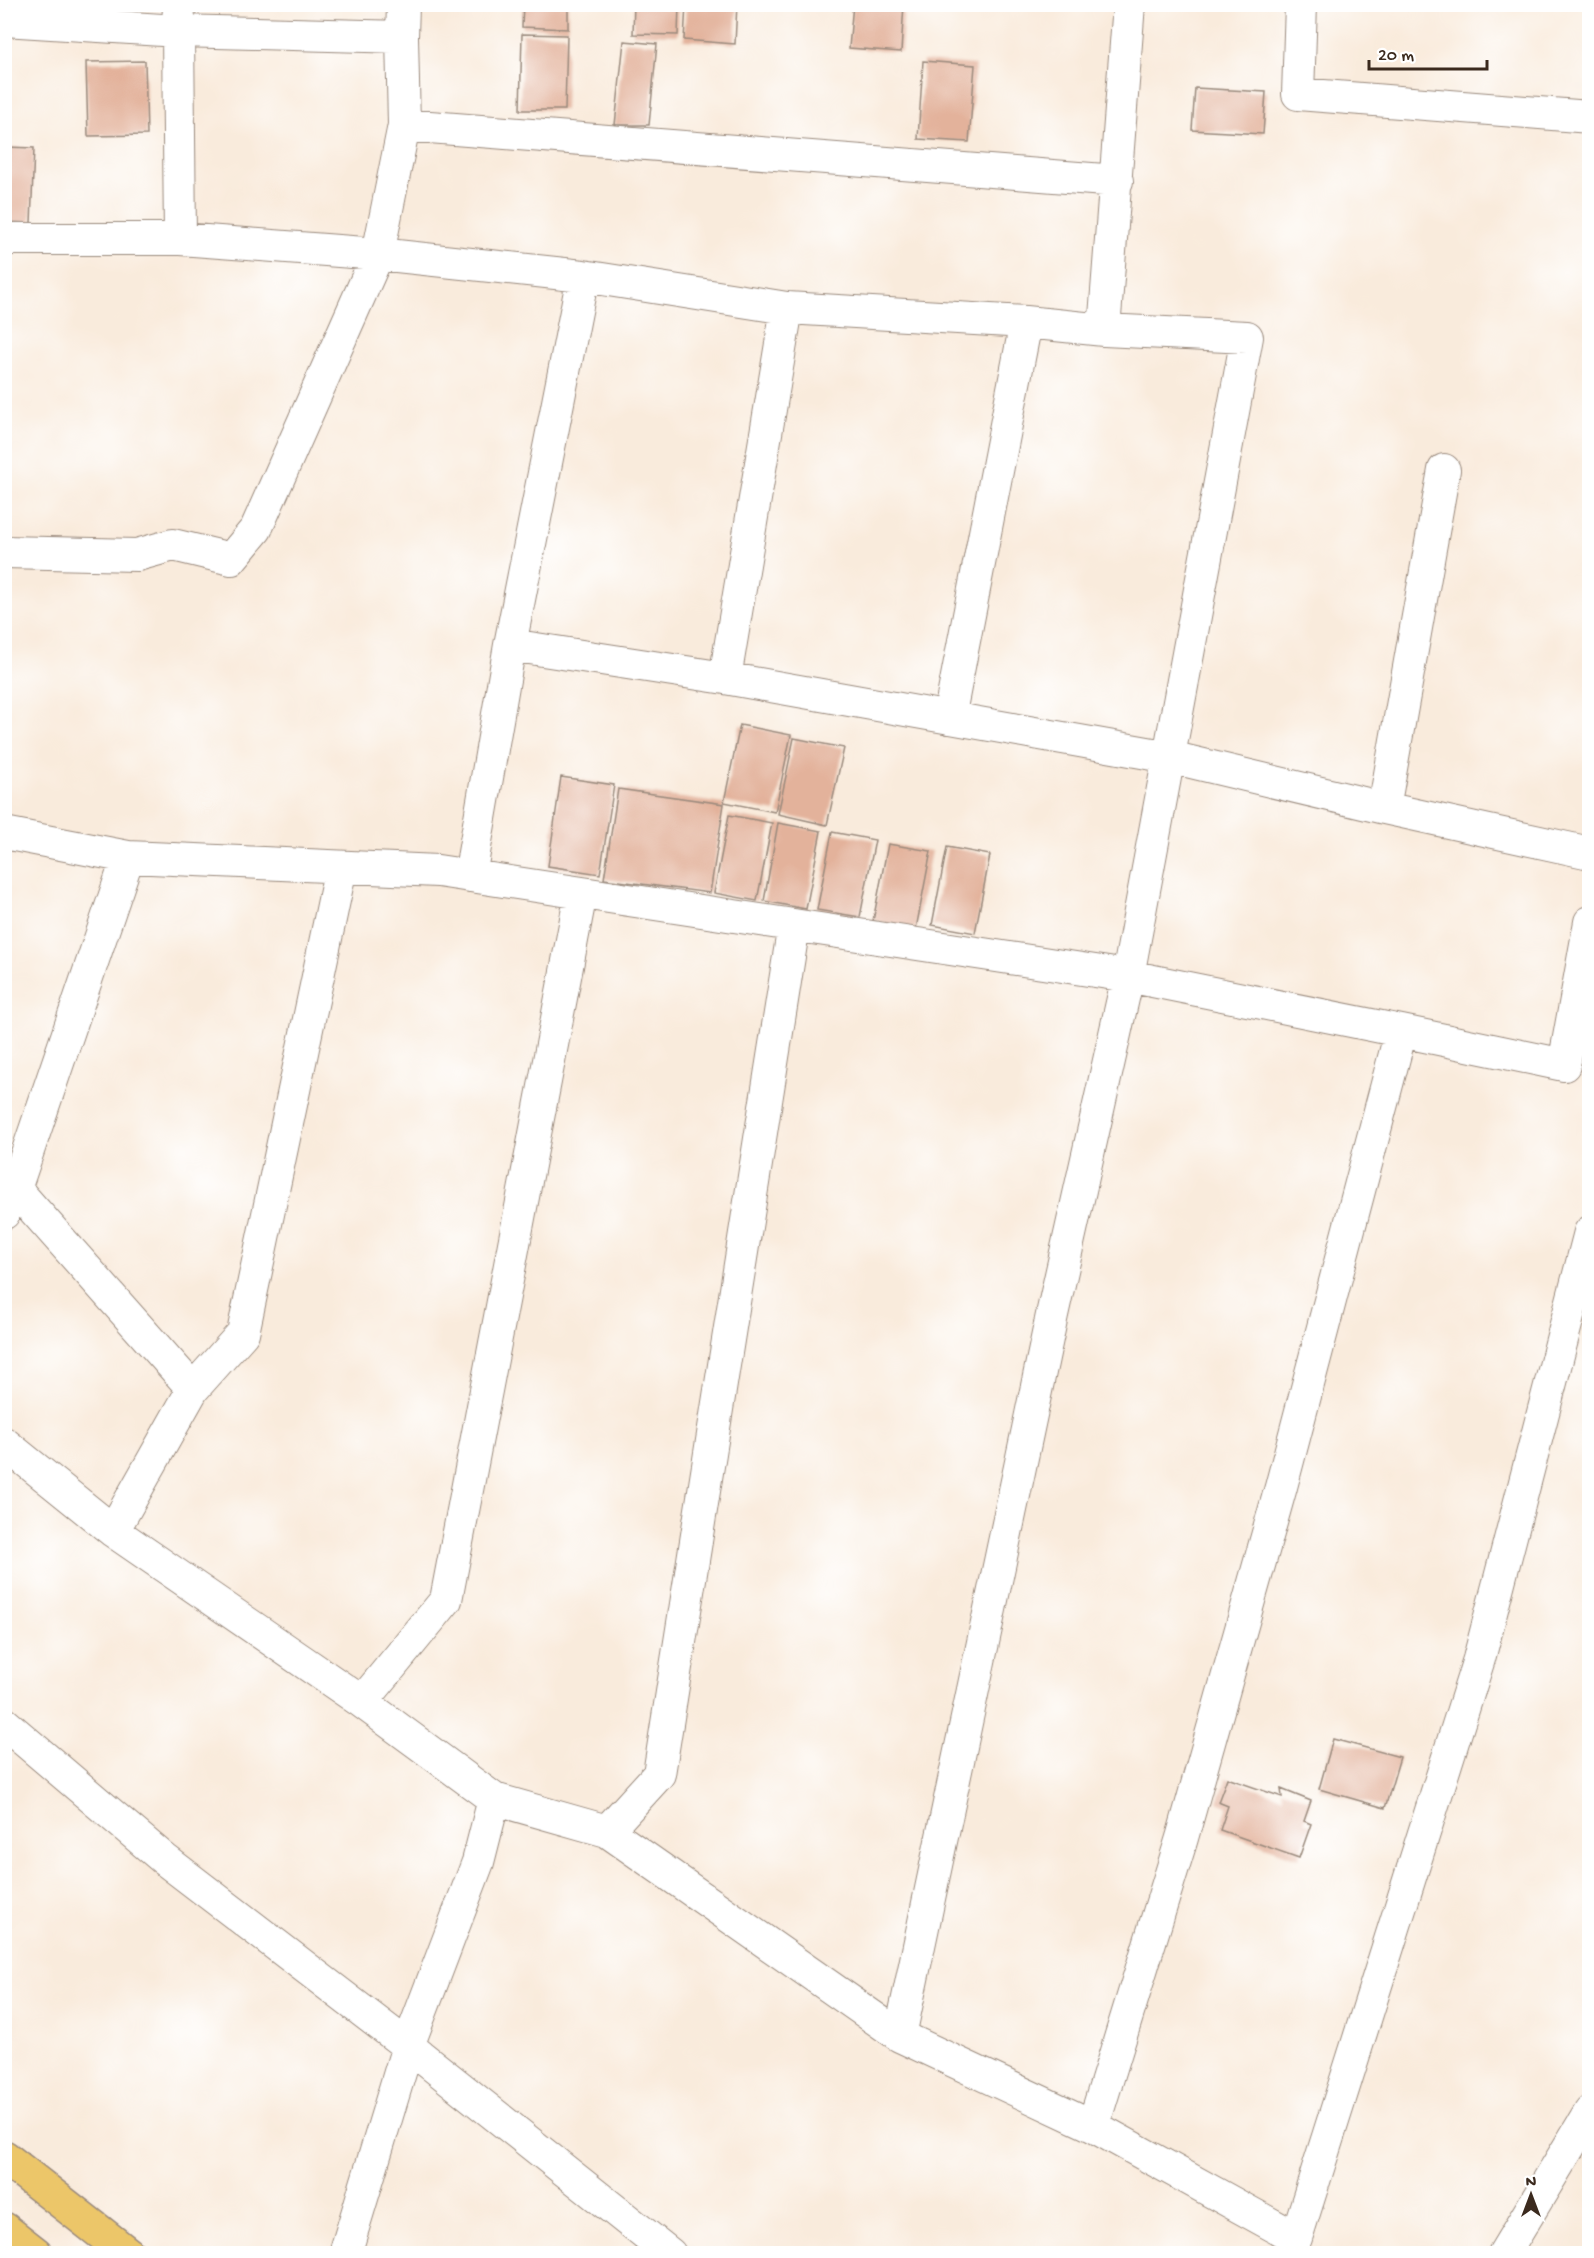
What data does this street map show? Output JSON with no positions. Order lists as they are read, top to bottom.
{
  "scale_bar": "20 m",
  "north": "top"
}
